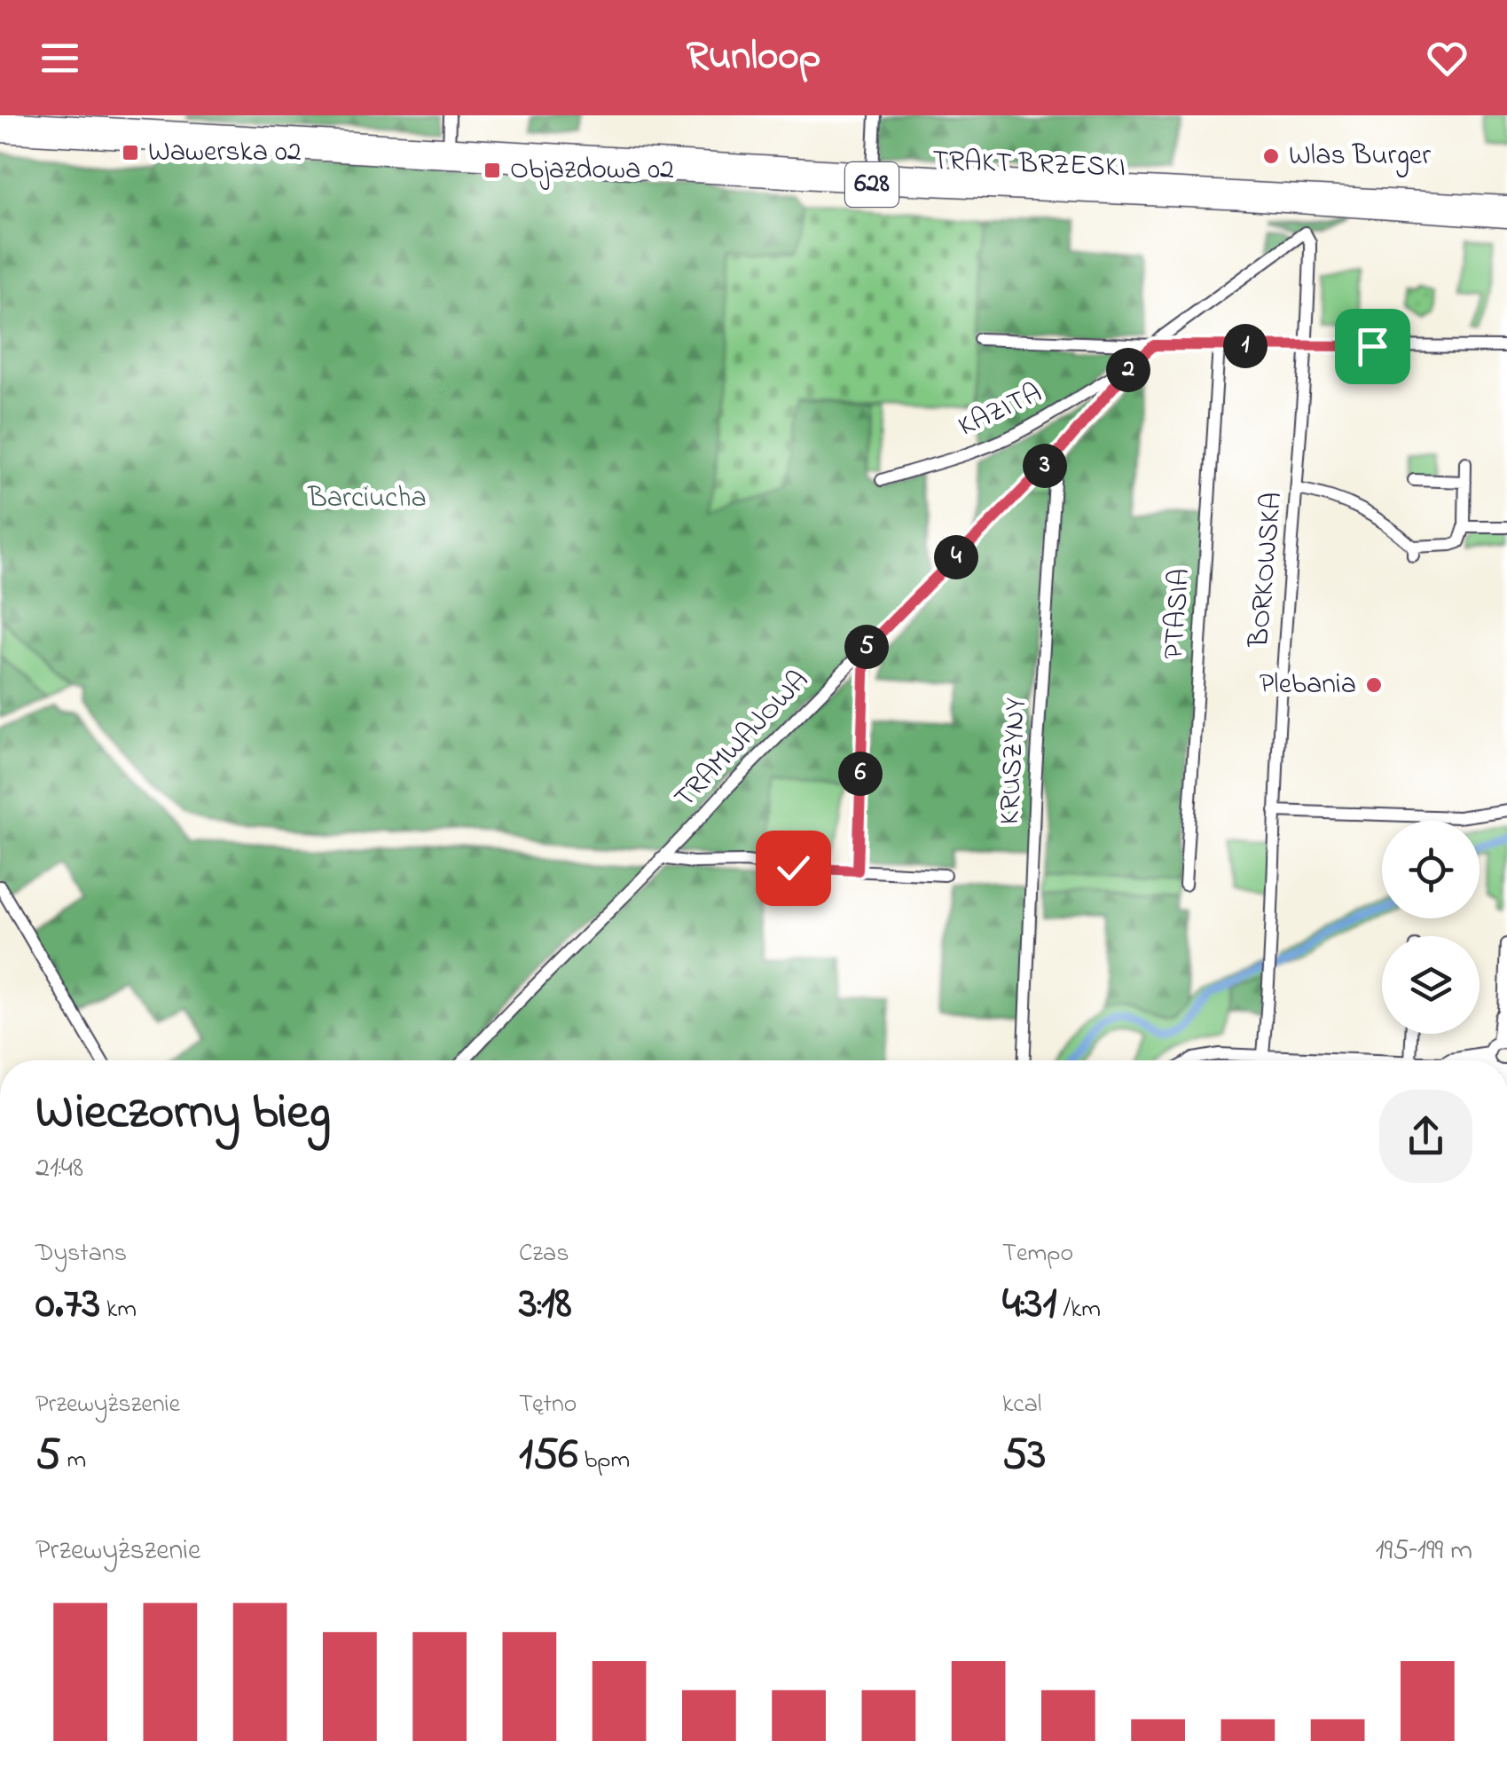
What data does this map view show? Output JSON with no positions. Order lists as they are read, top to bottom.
{
  "streets": {
    "main road": ["TRAKT BRZESKI", "628"],
    "street": [
      "KAZITA",
      "BORKOWSKA",
      "PTASIA",
      "TRAMWAJOWA",
      "KRUSZYNY"
    ]
  },
  "crossings": [
    ["TRAKT BRZESKI", "628"],
    ["KAZITA", "TRAMWAJOWA"],
    ["BORKOWSKA", "TRAMWAJOWA"],
    ["TRAMWAJOWA", "KRUSZYNY"]
  ],
  "parks": ["Barciucha"],
  "places": {
    "transit": ["Wawerska 02", "Objazdowa 02"],
    "other": ["Wlas Burger", "Plebania"]
  },
  "page": {
    "header": "Runloop",
    "pins": [
      "1",
      "2",
      "3",
      "4",
      "5",
      "6"
    ],
    "heading": ["Wieczorny bieg", "21:48"],
    "stats": [
      ["Dystans", "0.73 km"],
      ["Czas", "3:18"],
      ["Tempo", "4:31 /km"],
      ["Przewyższenie", "5 m"],
      ["Tętno", "156 bpm"],
      ["kcal", "53"]
    ],
    "chart": ["Przewyższenie", "195–199 m"]
  }
}
